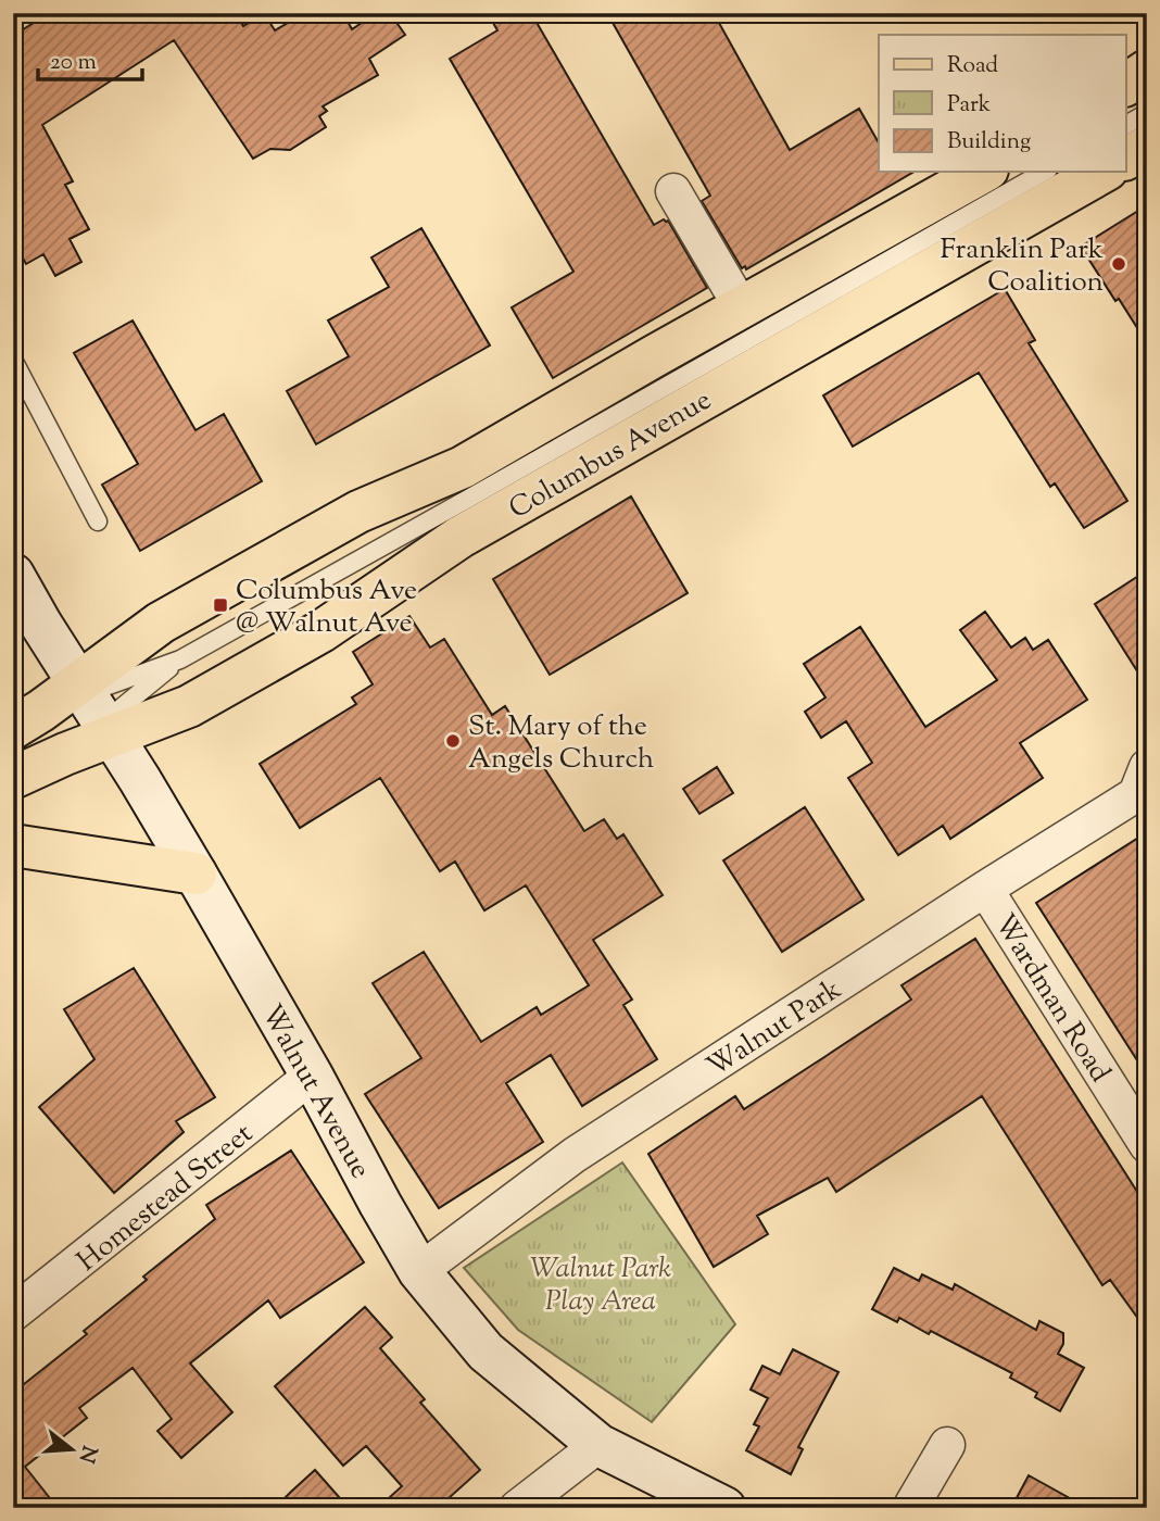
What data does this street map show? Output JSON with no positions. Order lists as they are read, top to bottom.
{
  "streets": {
    "main road": ["Columbus Avenue"],
    "street": [
      "Wardman Road",
      "Walnut Park",
      "Walnut Avenue",
      "Homestead Street"
    ]
  },
  "crossings": [
    ["Columbus Avenue", "Walnut Avenue"],
    ["Wardman Road", "Walnut Park"],
    ["Walnut Park", "Walnut Avenue"],
    ["Walnut Avenue", "Homestead Street"]
  ],
  "parks": ["Walnut Park Play Area"],
  "places": {
    "other": ["Franklin Park Coalition", "St. Mary of the Angels Church"],
    "transit": ["Columbus Ave @ Walnut Ave"]
  },
  "legend": ["Road", "Park", "Building"],
  "scale_bar": "20 m",
  "north": "right"
}
